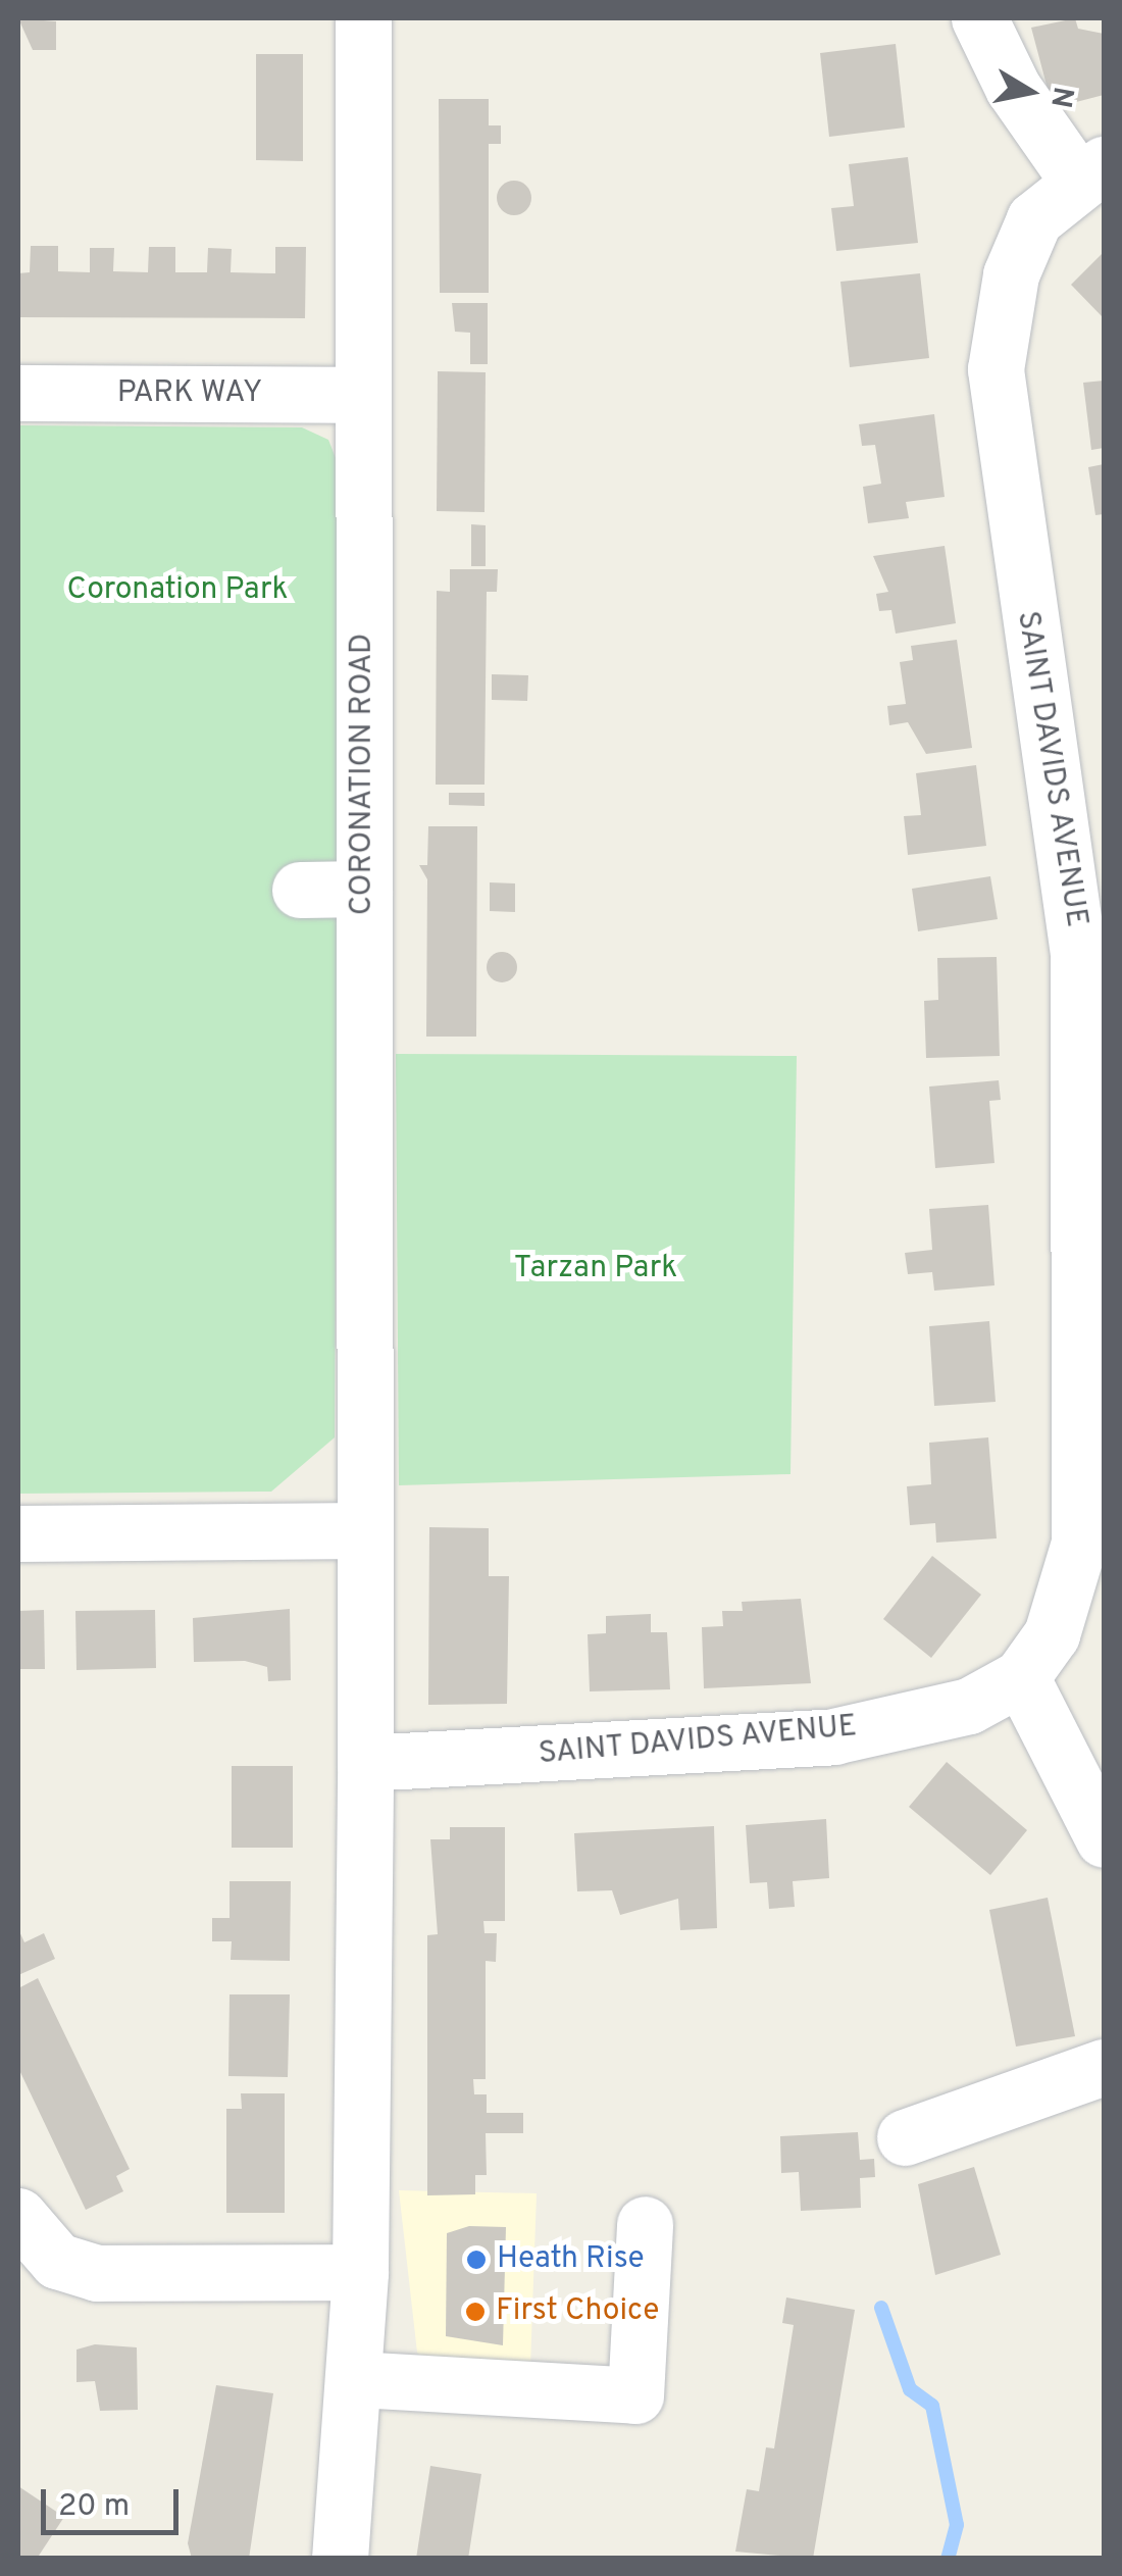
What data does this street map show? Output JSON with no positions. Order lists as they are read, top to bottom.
{
  "streets": {
    "street": ["PARK WAY", "SAINT DAVIDS AVENUE", "CORONATION ROAD"]
  },
  "crossings": [
    ["PARK WAY", "CORONATION ROAD"]
  ],
  "parks": ["Coronation Park", "Tarzan Park"],
  "places": ["Heath Rise", "First Choice"],
  "scale_bar": "20 m",
  "north": "right"
}
